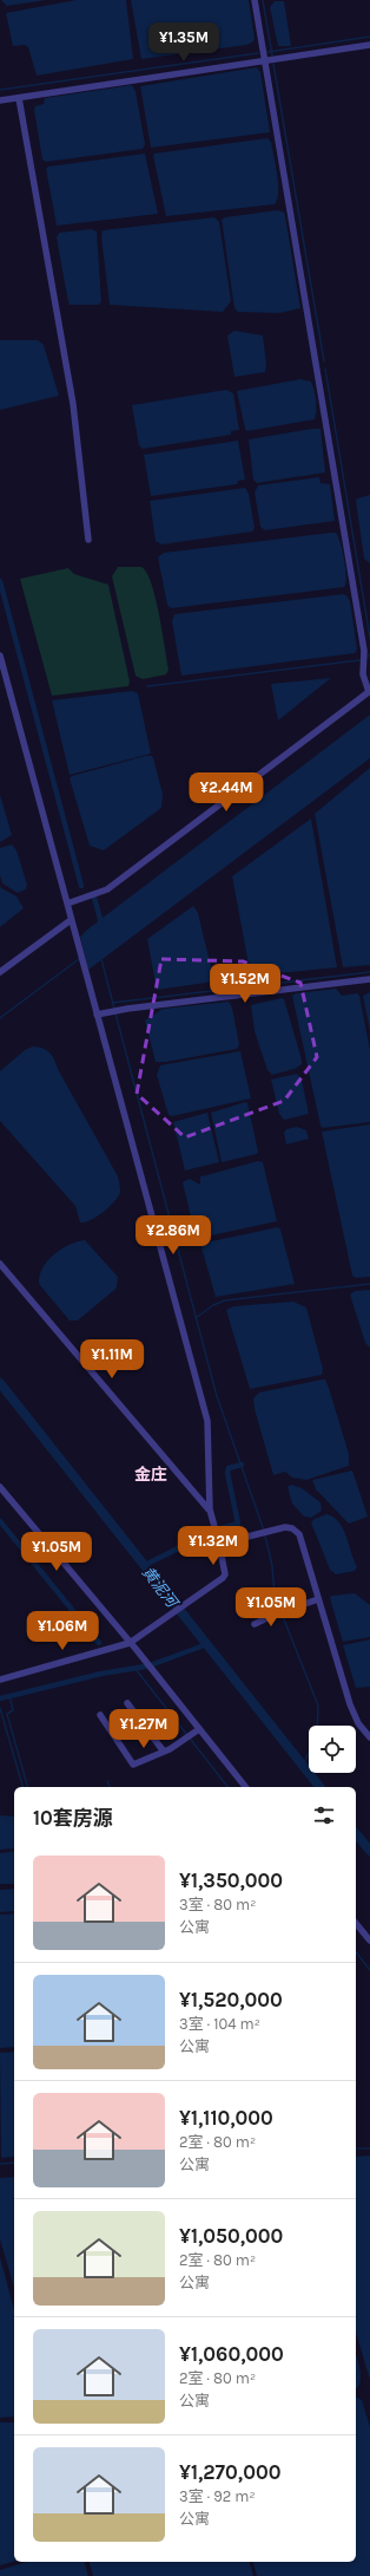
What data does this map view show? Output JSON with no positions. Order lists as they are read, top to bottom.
{
  "districts": ["金庄"],
  "water": ["黄泥河"],
  "page": {
    "price": [
      "¥1.35M",
      "¥2.44M",
      "¥1.52M",
      "¥2.86M",
      "¥1.11M",
      "¥1.32M",
      "¥1.05M",
      "¥1.05M",
      "¥1.06M",
      "¥1.27M"
    ],
    "heading": "10套房源",
    "list": [
      {
        "name": "¥1,350,000",
        "note": "3室 · 80 m² · 公寓"
      },
      {
        "name": "¥1,520,000",
        "note": "3室 · 104 m² · 公寓"
      },
      {
        "name": "¥1,110,000",
        "note": "2室 · 80 m² · 公寓"
      },
      {
        "name": "¥1,050,000",
        "note": "2室 · 80 m² · 公寓"
      },
      {
        "name": "¥1,060,000",
        "note": "2室 · 80 m² · 公寓"
      },
      {
        "name": "¥1,270,000",
        "note": "3室 · 92 m² · 公寓"
      }
    ]
  }
}
